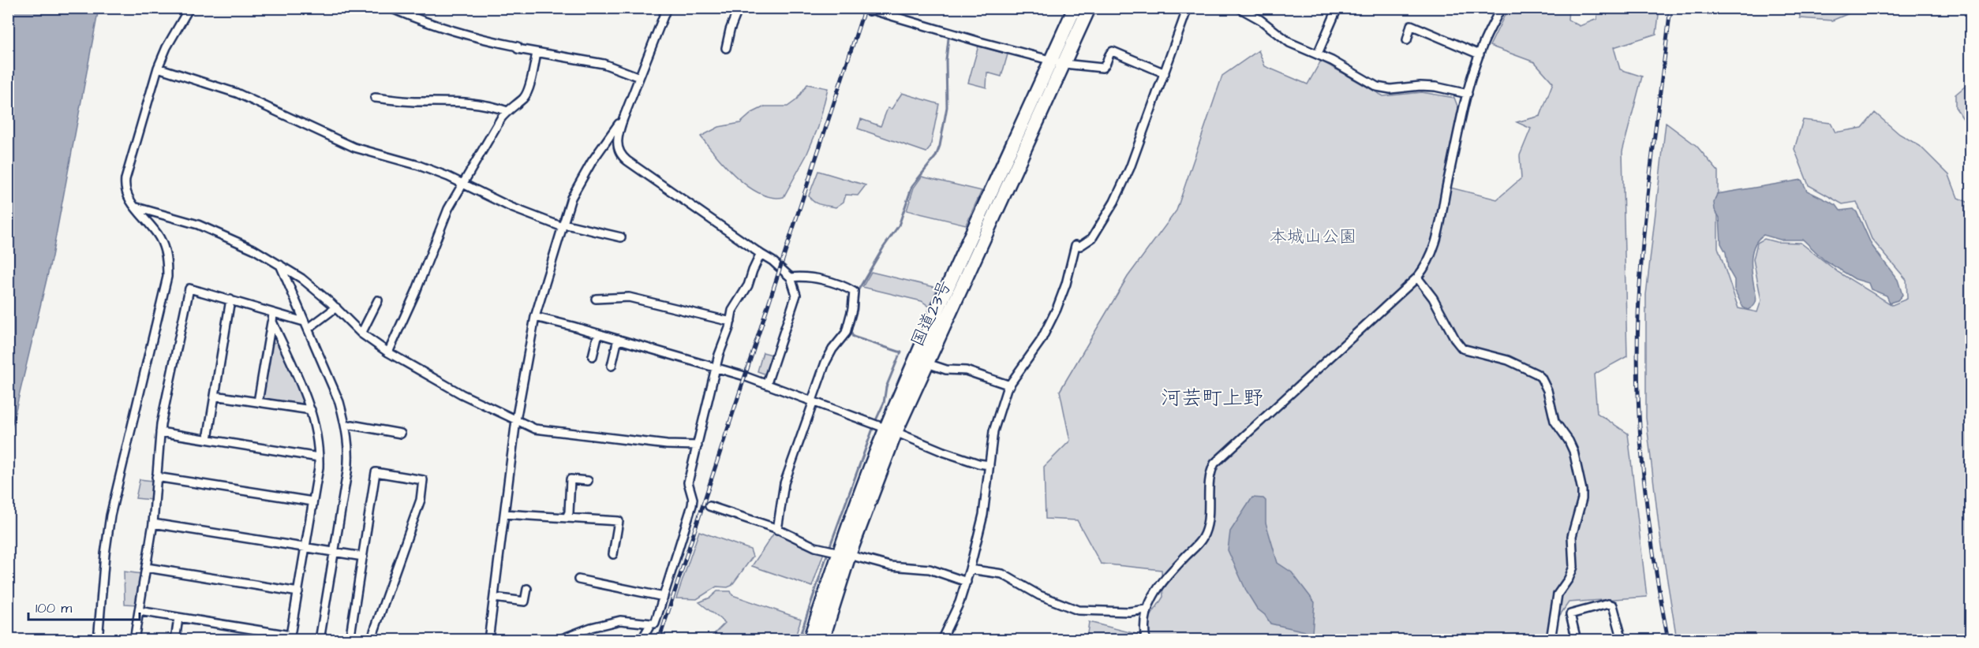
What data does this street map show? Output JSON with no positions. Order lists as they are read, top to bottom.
{
  "streets": {
    "highway": ["国道23号"]
  },
  "districts": ["河芸町上野"],
  "parks": ["本城山公園"],
  "scale_bar": "100 m"
}
